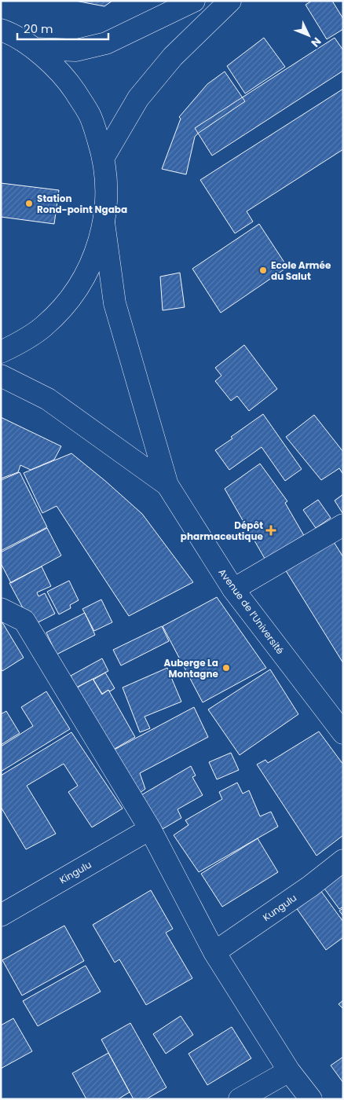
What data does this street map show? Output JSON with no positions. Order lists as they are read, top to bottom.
{
  "streets": {
    "main road": ["Avenue de l’Université", "Kingulu", "Kungulu"]
  },
  "places": {
    "other": ["Station Rond-point Ngaba", "Ecole Armée du Salut", "Auberge La Montagne"],
    "health": ["Dépôt pharmaceutique"]
  },
  "scale_bar": "20 m",
  "north": "bottom right"
}
